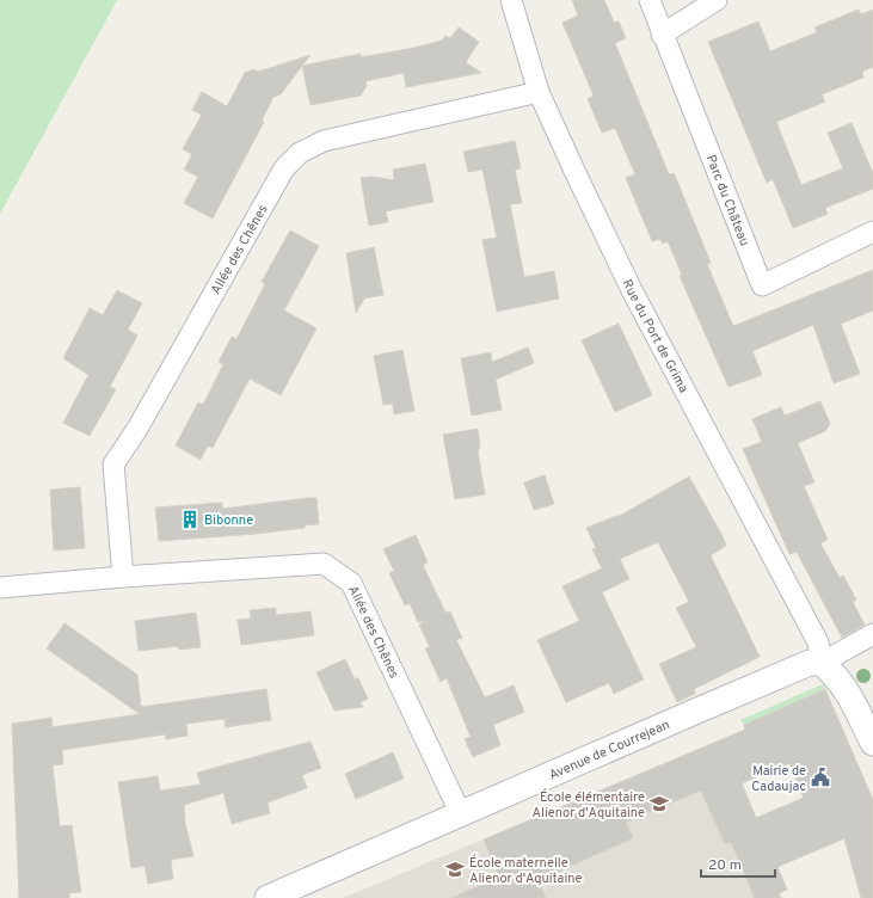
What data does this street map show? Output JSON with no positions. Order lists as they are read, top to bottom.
{
  "streets": {
    "street": [
      "Parc du Château",
      "Allée des Chênes",
      "Rue du Port de Grima",
      "Avenue de Courrejean"
    ]
  },
  "crossings": [
    ["Allée des Chênes", "Rue du Port de Grima"],
    ["Allée des Chênes", "Avenue de Courrejean"],
    ["Rue du Port de Grima", "Avenue de Courrejean"]
  ],
  "places": {
    "building": ["Bibonne"],
    "public building": ["Mairie de Cadaujac"],
    "school or university": ["École élémentaire Alienor d'Aquitaine", "École maternelle Alienor d'Aquitaine"]
  },
  "scale_bar": "20 m"
}
